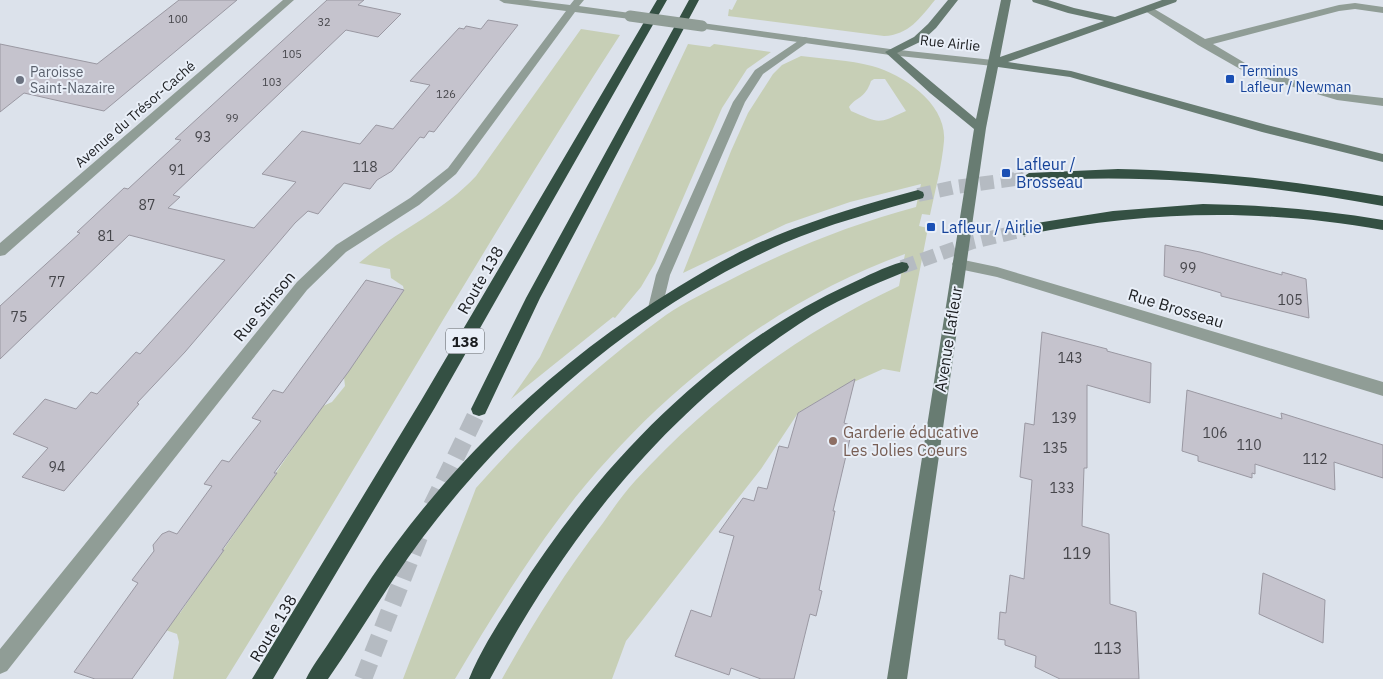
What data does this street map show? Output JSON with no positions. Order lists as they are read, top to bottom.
{
  "streets": {
    "highway": ["Route 138", "138"],
    "main road": ["Rue Airlie", "Avenue Lafleur"],
    "street": ["Avenue du Trésor-Caché", "Rue Stinson", "Rue Brosseau"]
  },
  "crossings": [
    ["Rue Airlie", "Rue Stinson"],
    ["Rue Airlie", "Avenue Lafleur"],
    ["Rue Brosseau", "Avenue Lafleur"]
  ],
  "places": {
    "transit": ["Terminus Lafleur / Newman", "Lafleur / Brosseau", "Lafleur / Airlie"],
    "other": ["Paroisse Saint-Nazaire", "Garderie éducative Les Jolies Coeurs"]
  },
  "house_numbers": [
    "100",
    "32",
    "105",
    "103",
    "126",
    "99",
    "93",
    "118",
    "91",
    "87",
    "81",
    "99",
    "77",
    "105",
    "75",
    "143",
    "139",
    "106",
    "110",
    "135",
    "112",
    "94",
    "133",
    "119",
    "113"
  ]
}
